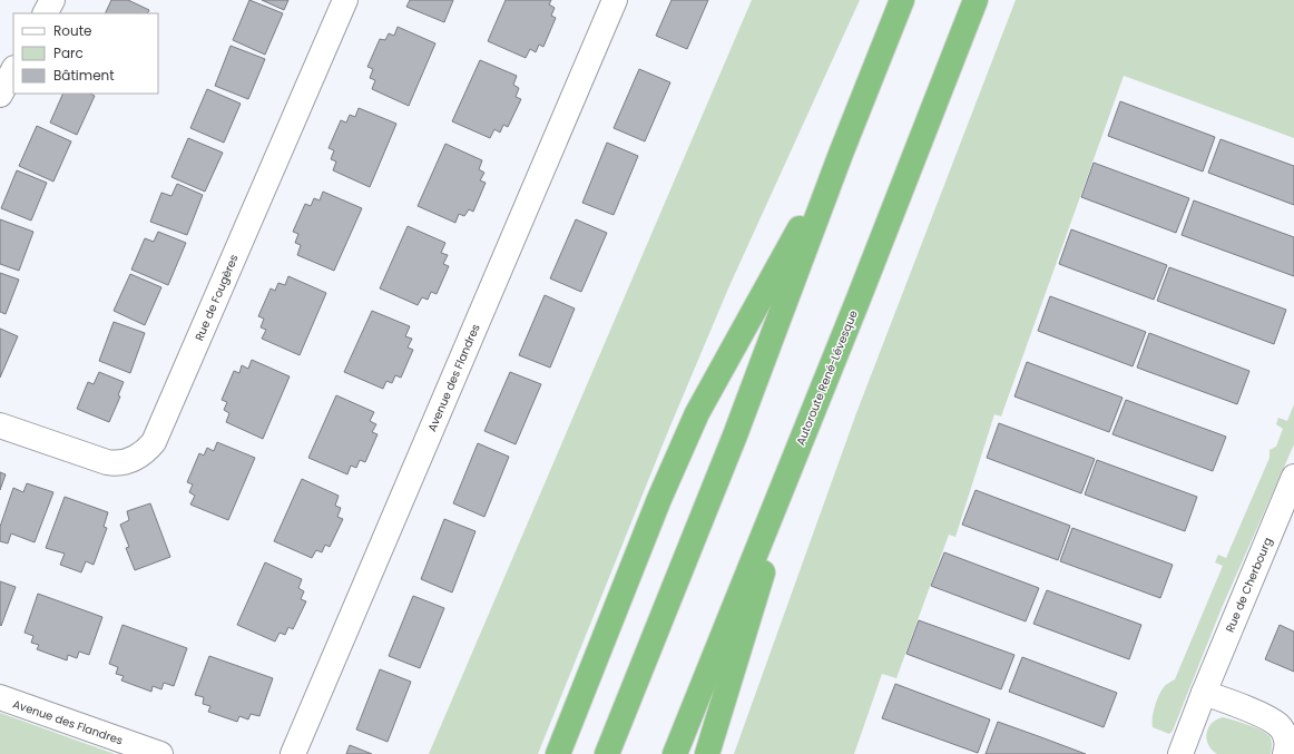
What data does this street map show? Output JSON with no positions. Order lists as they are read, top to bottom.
{
  "streets": {
    "highway": ["Autoroute René-Lévesque"],
    "street": ["Rue de Fougères", "Avenue des Flandres", "Rue de Cherbourg"]
  },
  "legend": ["Route", "Parc", "Bâtiment"]
}
